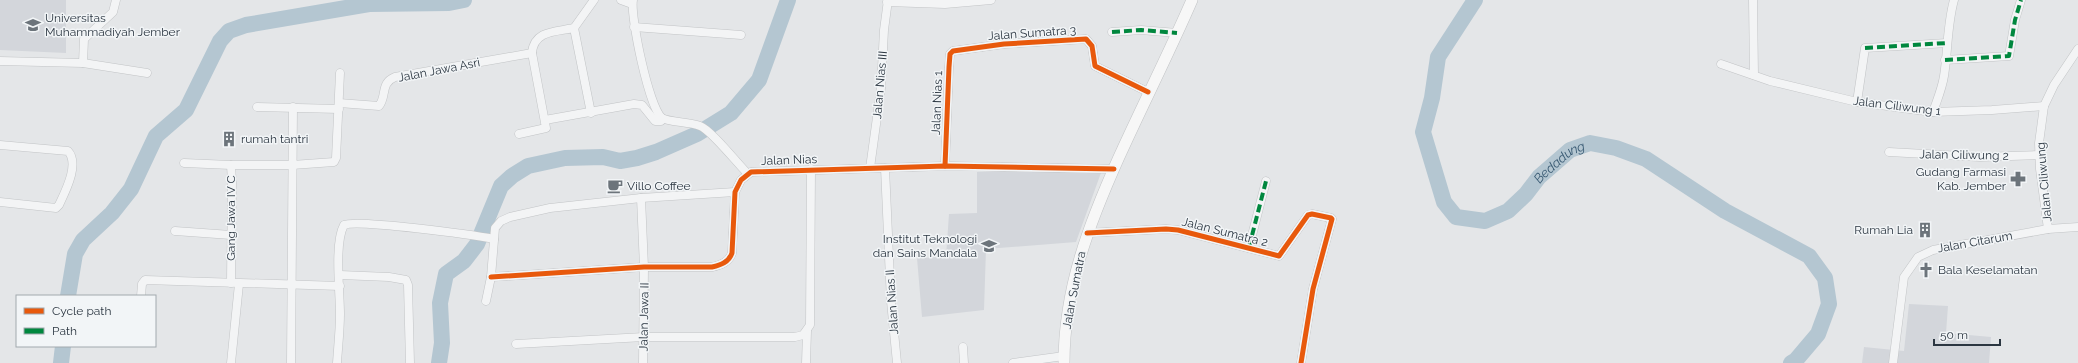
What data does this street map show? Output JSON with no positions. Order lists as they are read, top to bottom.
{
  "streets": {
    "main road": ["Jalan Sumatra"],
    "street": [
      "Jalan Sumatra 3",
      "Jalan Jawa Asri",
      "Jalan Nias III",
      "Jalan Nias 1",
      "Jalan Ciliwung 1",
      "Jalan Ciliwung 2",
      "Jalan Nias",
      "Jalan Ciliwung",
      "Gang Jawa IV C",
      "Jalan Sumatra 2",
      "Jalan Citarum",
      "Jalan Nias II",
      "Jalan Jawa II"
    ]
  },
  "crossings": [
    ["Jalan Sumatra 3", "Jalan Nias 1"],
    ["Jalan Sumatra 3", "Jalan Sumatra"],
    ["Jalan Jawa Asri", "Gang Jawa IV C"],
    ["Jalan Nias III", "Jalan Nias"],
    ["Jalan Nias 1", "Jalan Nias"],
    ["Jalan Ciliwung 1", "Jalan Ciliwung"],
    ["Jalan Ciliwung 2", "Jalan Ciliwung"],
    ["Jalan Nias", "Jalan Sumatra"],
    ["Jalan Nias", "Jalan Nias II"],
    ["Jalan Nias", "Jalan Jawa II"],
    ["Jalan Ciliwung", "Jalan Citarum"],
    ["Jalan Sumatra 2", "Jalan Sumatra"]
  ],
  "water": ["Bedadung"],
  "places": {
    "school or university": ["Universitas Muhammadiyah Jember", "Institut Teknologi dan Sains Mandala"],
    "building": ["rumah tantri", "Rumah Lia"],
    "pharmacy": ["Gudang Farmasi Kab. Jember"],
    "cafe": ["Villo Coffee"],
    "church": ["Bala Keselamatan"]
  },
  "legend": ["Cycle path", "Path"],
  "scale_bar": "50 m"
}
